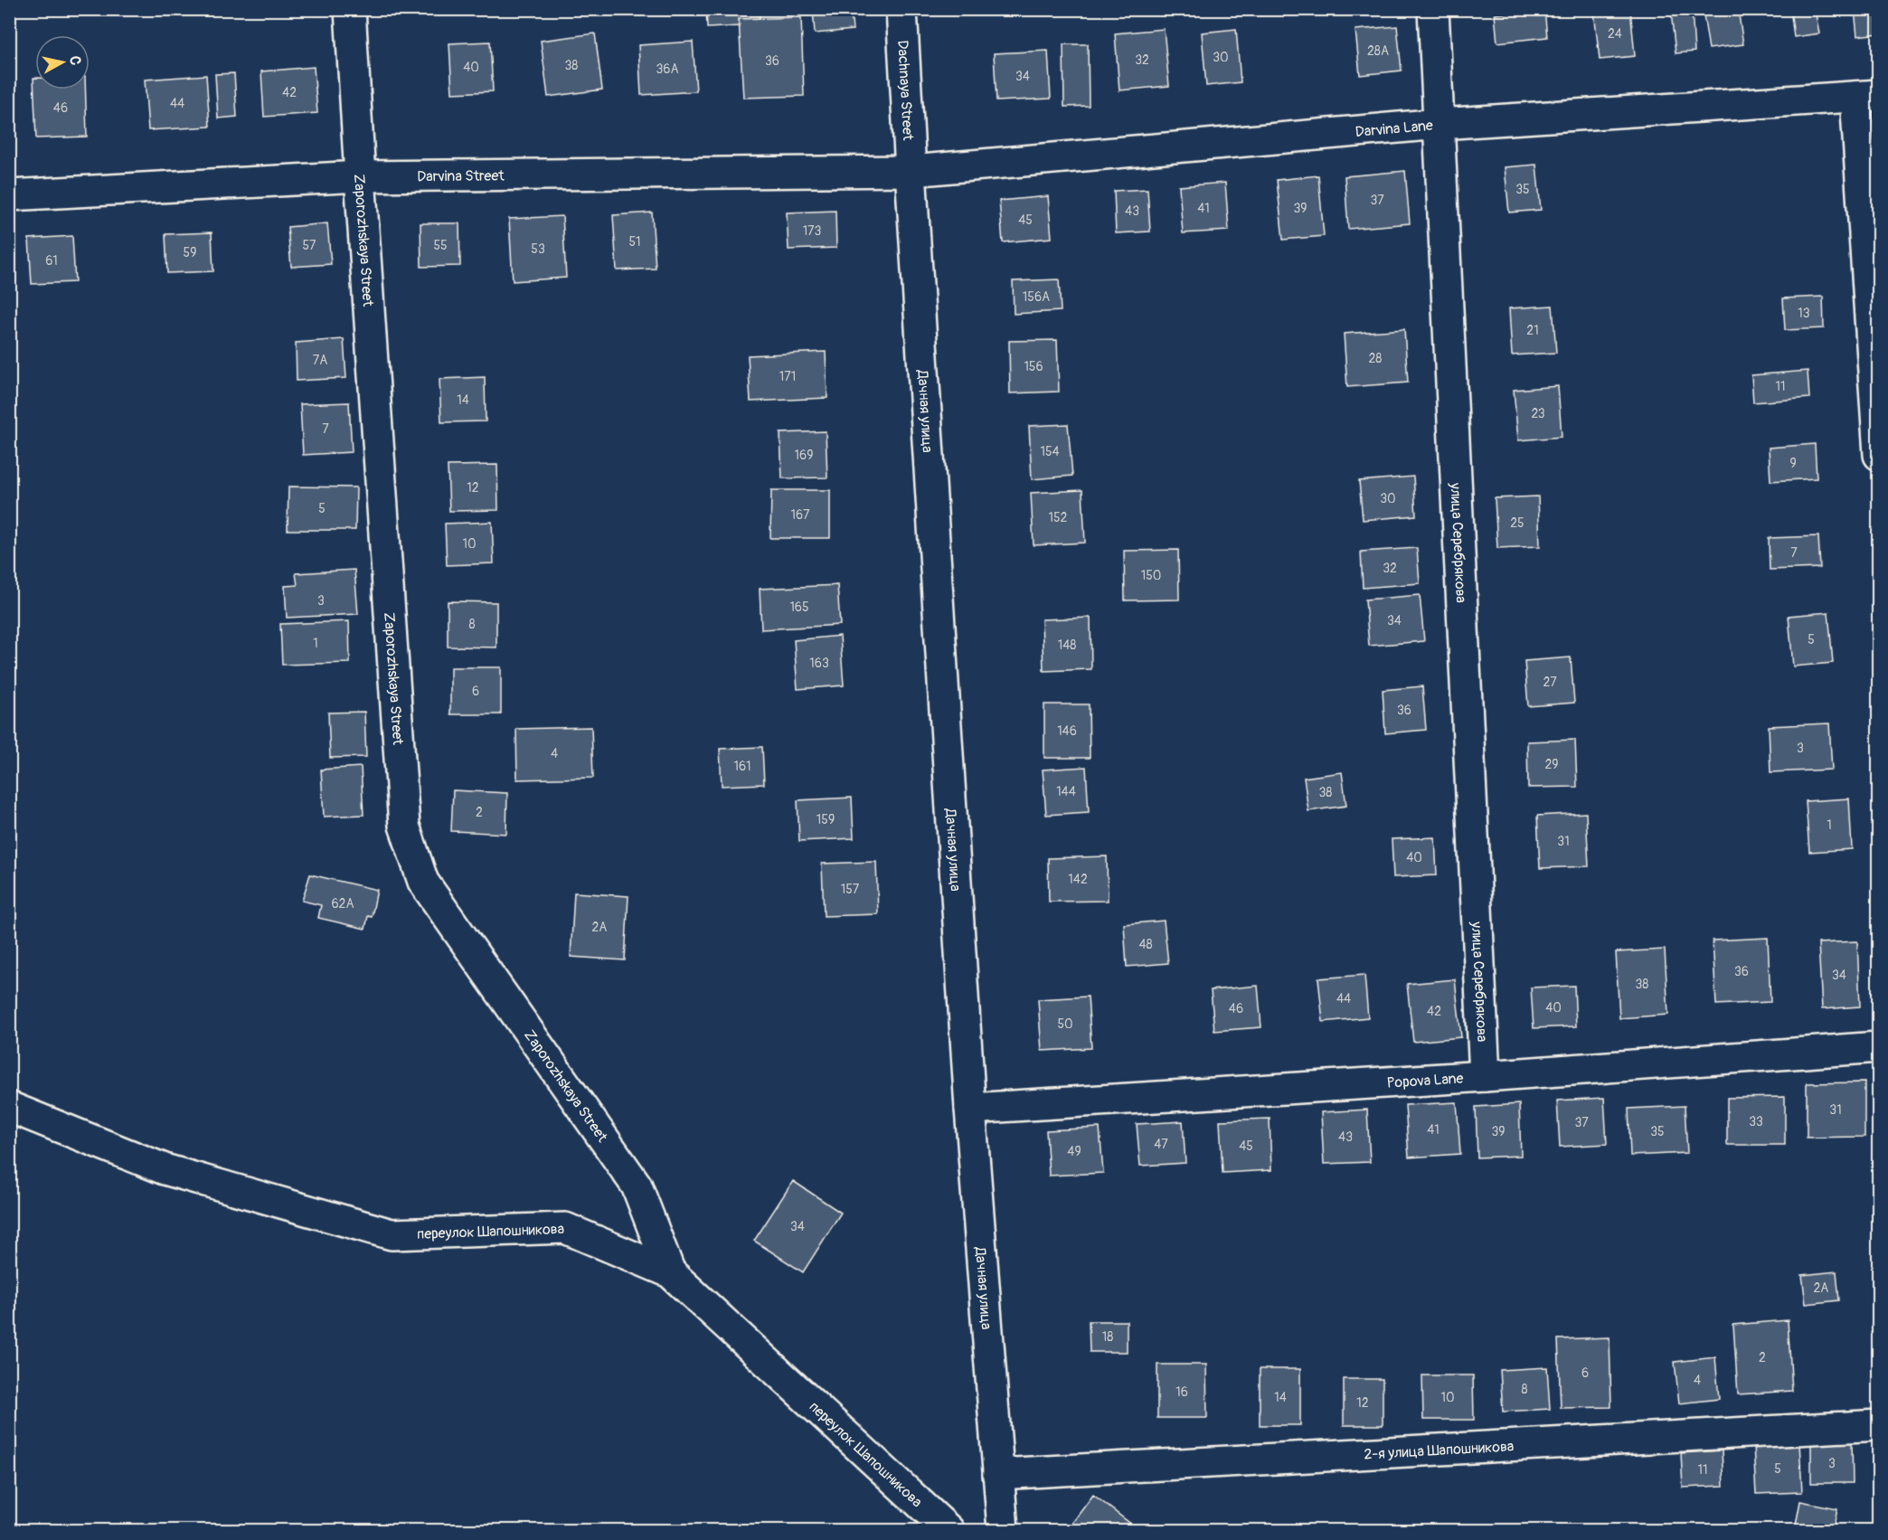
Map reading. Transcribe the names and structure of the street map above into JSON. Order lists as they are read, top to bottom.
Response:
{
  "streets": {
    "street": [
      "Dachnaya Street",
      "Darvina Lane",
      "Darvina Street",
      "Zaporozhskaya Street",
      "Дачная улица",
      "улица Серебрякова",
      "Popova Lane",
      "переулок Шапошникова",
      "2-я улица Шапошникова"
    ]
  },
  "crossings": [
    ["Dachnaya Street", "Darvina Lane"],
    ["Dachnaya Street", "Darvina Street"],
    ["Dachnaya Street", "Дачная улица"],
    ["Darvina Lane", "Darvina Street"],
    ["Darvina Lane", "Дачная улица"],
    ["Darvina Lane", "улица Серебрякова"],
    ["Darvina Street", "Zaporozhskaya Street"],
    ["Darvina Street", "Дачная улица"],
    ["Zaporozhskaya Street", "переулок Шапошникова"],
    ["Дачная улица", "Popova Lane"],
    ["Дачная улица", "2-я улица Шапошникова"],
    ["улица Серебрякова", "Popova Lane"]
  ],
  "house_numbers": [
    "24",
    "28А",
    "30",
    "32",
    "36",
    "38",
    "40",
    "36А",
    "34",
    "42",
    "44",
    "46",
    "35",
    "37",
    "41",
    "39",
    "43",
    "45",
    "173",
    "51",
    "57",
    "55",
    "53",
    "59",
    "61",
    "156А",
    "13",
    "21",
    "28",
    "7А",
    "156",
    "171",
    "11",
    "14",
    "23",
    "7",
    "154",
    "169",
    "9",
    "12",
    "30",
    "5",
    "167",
    "152",
    "25",
    "10",
    "7",
    "32",
    "150",
    "3",
    "165",
    "34",
    "8",
    "5",
    "1",
    "148",
    "163",
    "27",
    "6",
    "36",
    "146",
    "3",
    "4",
    "29",
    "161",
    "144",
    "38",
    "2",
    "159",
    "1",
    "31",
    "40",
    "142",
    "157",
    "62А",
    "2А",
    "48",
    "36",
    "34",
    "38",
    "44",
    "40",
    "46",
    "42",
    "50",
    "31",
    "33",
    "37",
    "41",
    "39",
    "35",
    "43",
    "47",
    "45",
    "49",
    "34",
    "2А",
    "18",
    "2",
    "6",
    "4",
    "8",
    "16",
    "14",
    "10",
    "12",
    "3",
    "5",
    "11"
  ],
  "north": "right"
}
